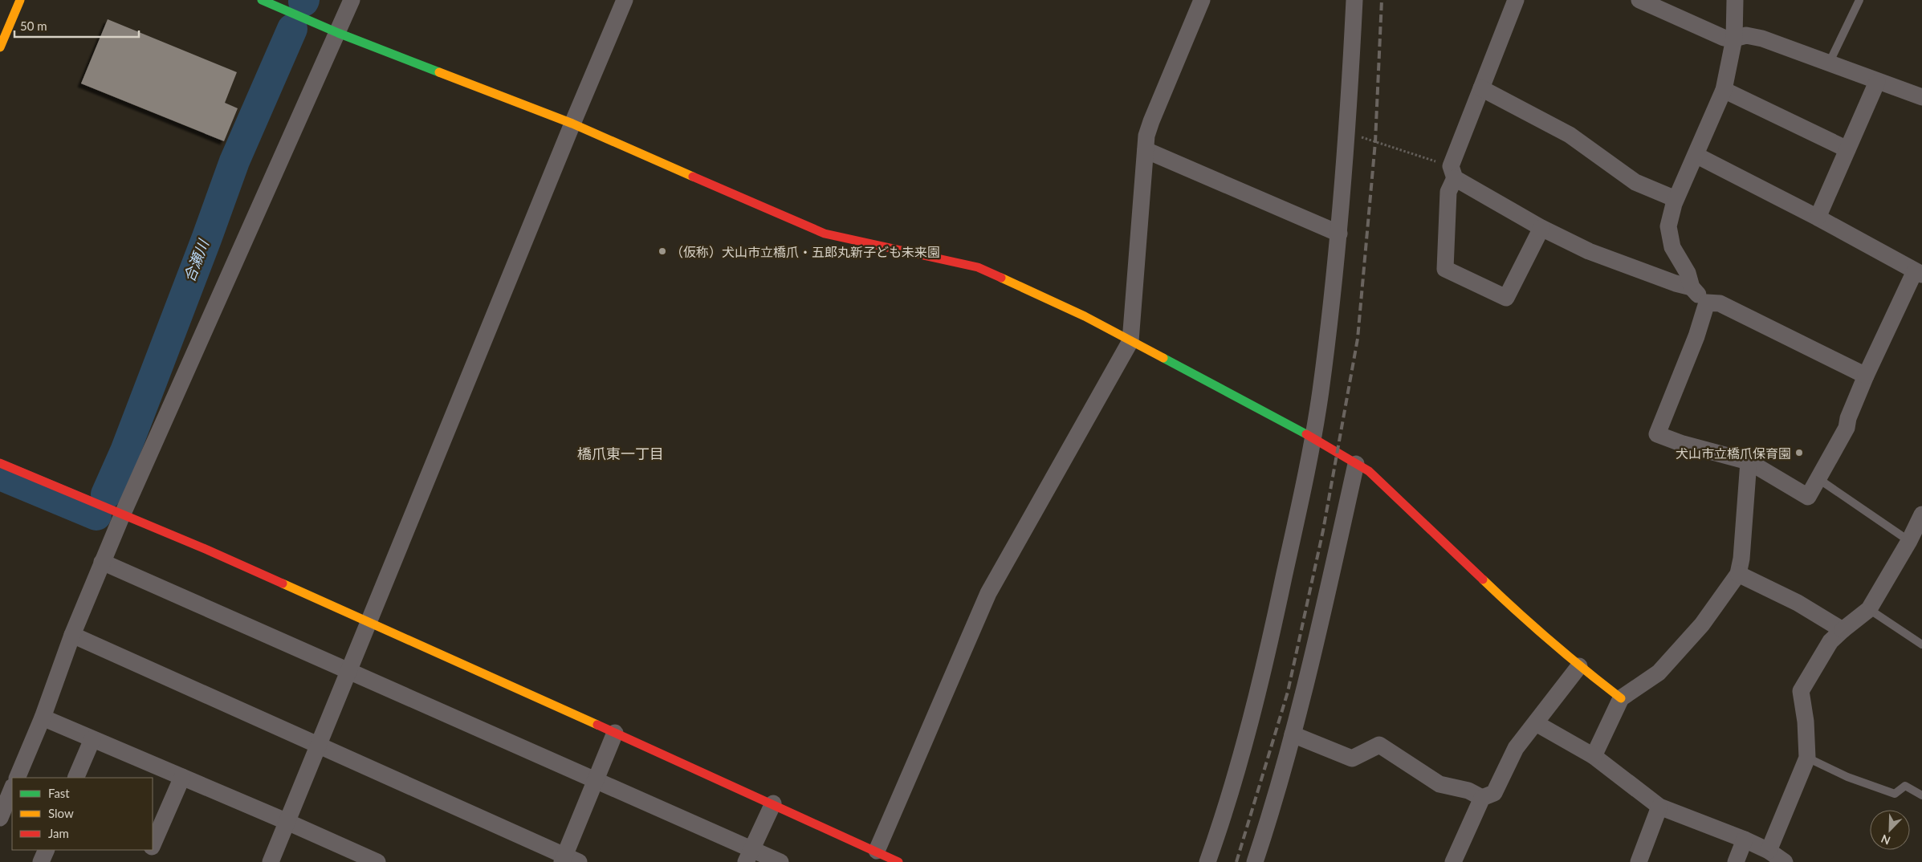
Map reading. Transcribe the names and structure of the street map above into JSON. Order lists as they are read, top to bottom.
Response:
{
  "districts": ["橋爪東一丁目"],
  "water": ["合瀬川"],
  "places": ["（仮称）犬山市立橋爪・五郎丸新子ども未来園", "犬山市立橋爪保育園"],
  "legend": ["Fast", "Slow", "Jam"],
  "scale_bar": "50 m",
  "north": "bottom left"
}
